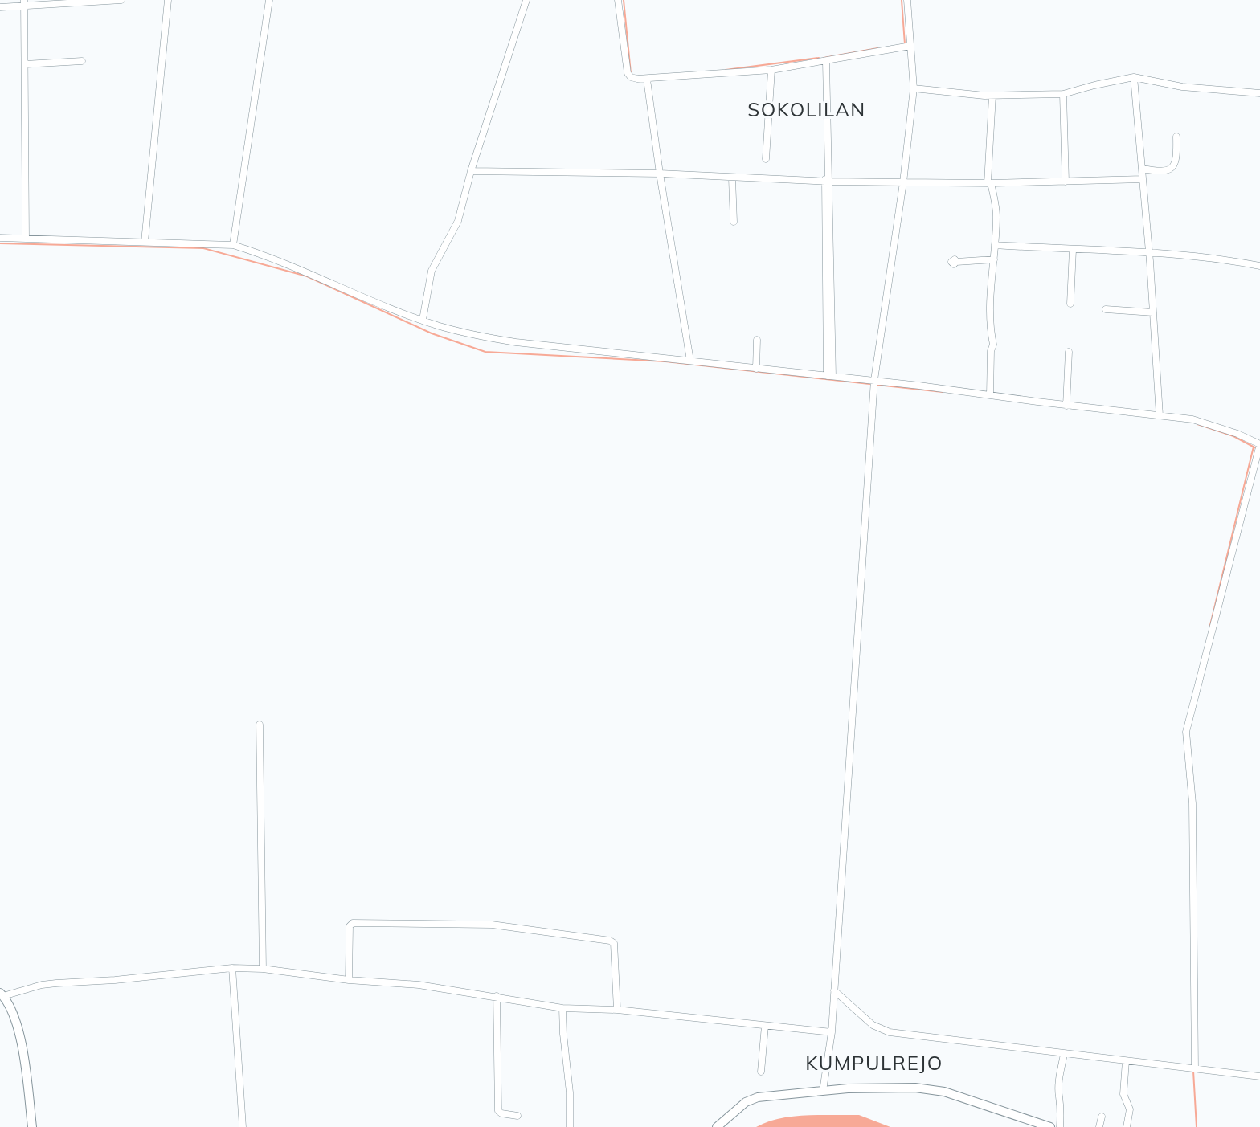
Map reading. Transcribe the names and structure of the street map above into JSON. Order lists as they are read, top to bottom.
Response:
{
  "districts": ["SOKOLILAN", "KUMPULREJO"]
}
